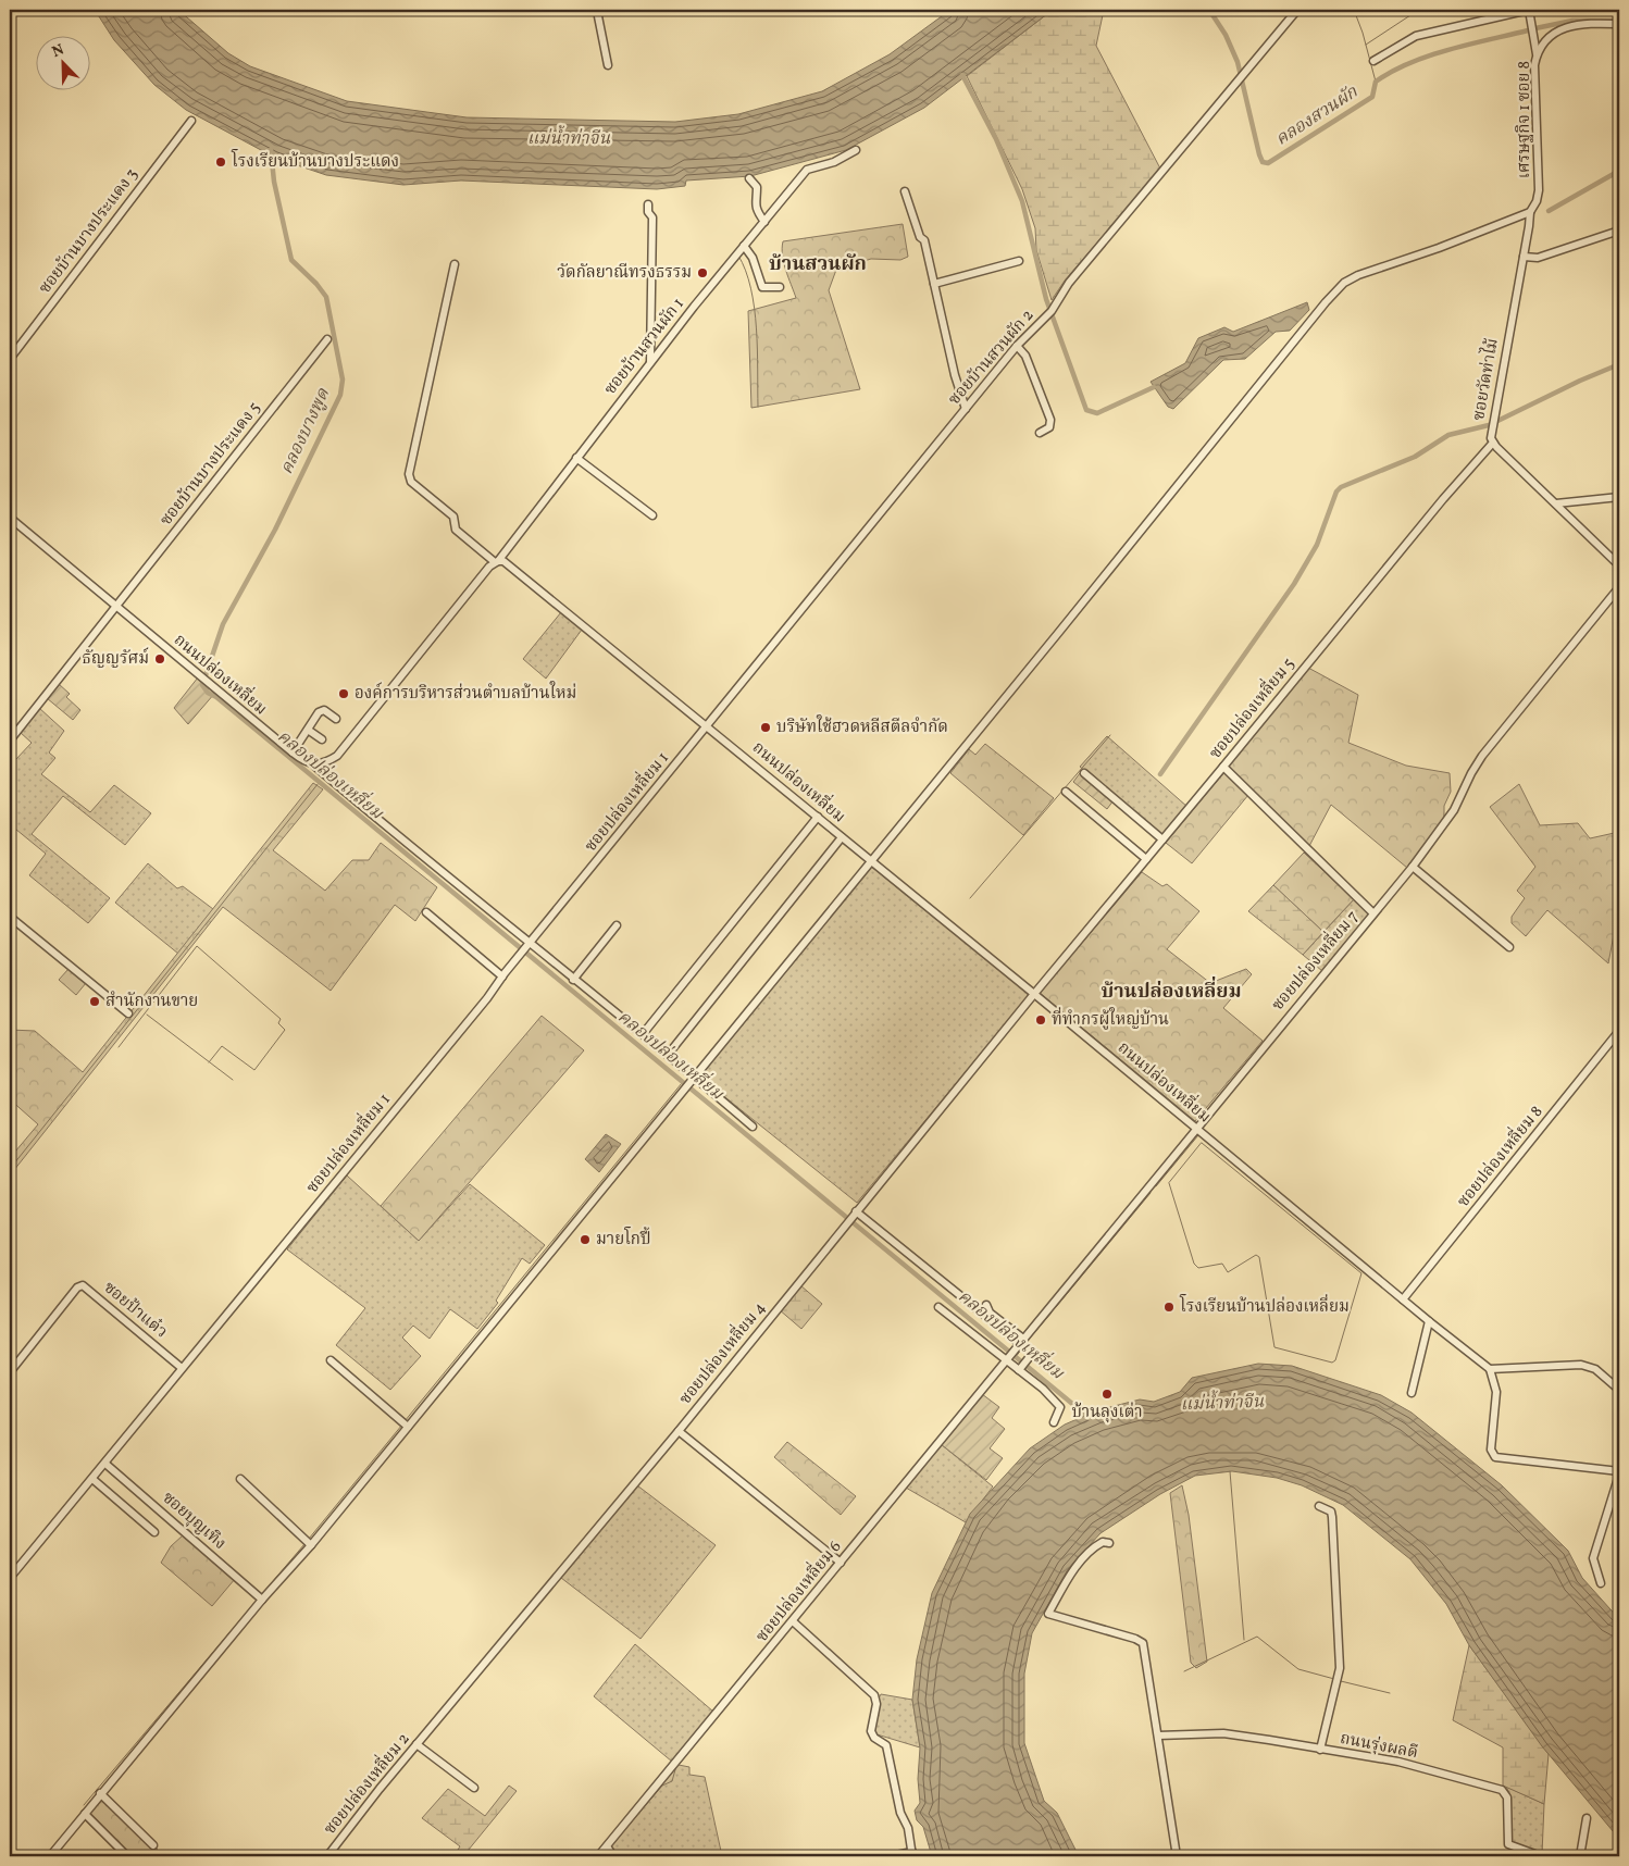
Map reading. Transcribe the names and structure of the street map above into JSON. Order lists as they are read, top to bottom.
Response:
{
  "streets": {
    "street": [
      "เศรษฐกิจ 1 ซอย 8",
      "ซอยบ้านบางประแดง 3",
      "ซอยบ้านสวนผัก 1",
      "ซอยบ้านสวนผัก 2",
      "ซอยวัดท่าไม้",
      "ซอยบ้านบางประแดง 5",
      "ถนนปล่องเหลี่ยม",
      "ซอยปล่องเหลี่ยม 5",
      "ซอยปล่องเหลี่ยม 1",
      "ซอยปล่องเหลี่ยม 7",
      "ซอยปล่องเหลี่ยม 8",
      "ซอยป้าแต๋ว",
      "ซอยปล่องเหลี่ยม 4",
      "ซอยบุญเทิง",
      "ซอยปล่องเหลี่ยม 6",
      "ถนนรุ่งผลดี",
      "ซอยปล่องเหลี่ยม 2"
    ]
  },
  "crossings": [
    ["เศรษฐกิจ 1 ซอย 8", "ซอยวัดท่าไม้"],
    ["ซอยบ้านสวนผัก 1", "ถนนปล่องเหลี่ยม"],
    ["ซอยบ้านสวนผัก 2", "ถนนปล่องเหลี่ยม"],
    ["ซอยบ้านสวนผัก 2", "ซอยปล่องเหลี่ยม 1"],
    ["ซอยวัดท่าไม้", "ซอยปล่องเหลี่ยม 5"],
    ["ซอยบ้านบางประแดง 5", "ถนนปล่องเหลี่ยม"],
    ["ถนนปล่องเหลี่ยม", "ซอยปล่องเหลี่ยม 5"],
    ["ถนนปล่องเหลี่ยม", "ซอยปล่องเหลี่ยม 1"],
    ["ถนนปล่องเหลี่ยม", "ซอยปล่องเหลี่ยม 7"],
    ["ถนนปล่องเหลี่ยม", "ซอยปล่องเหลี่ยม 8"],
    ["ถนนปล่องเหลี่ยม", "ซอยปล่องเหลี่ยม 4"],
    ["ซอยปล่องเหลี่ยม 5", "ซอยปล่องเหลี่ยม 4"],
    ["ซอยปล่องเหลี่ยม 1", "ซอยป้าแต๋ว"],
    ["ซอยปล่องเหลี่ยม 1", "ซอยบุญเทิง"],
    ["ซอยปล่องเหลี่ยม 7", "ซอยปล่องเหลี่ยม 6"],
    ["ซอยปล่องเหลี่ยม 4", "ซอยปล่องเหลี่ยม 2"]
  ],
  "districts": ["บ้านสวนผัก", "บ้านปล่องเหลี่ยม"],
  "water": [
    "คลองสวนผัก",
    "แม่น้ำท่าจีน",
    "คลองบางพูด",
    "คลองปล่องเหลี่ยม"
  ],
  "places": [
    "โรงเรียนบ้านบางประแดง",
    "วัดกัลยาณีทรงธรรม",
    "ธัญญรัศม์",
    "องค์การบริหารส่วนตำบลบ้านใหม่",
    "บริษัทใช้ฮวดหลีสตีลจำกัด",
    "สำนักงานขาย",
    "ที่ทำกรผู้ใหญ่บ้าน",
    "มายโกปี้",
    "โรงเรียนบ้านปล่องเหลี่ยม",
    "บ้านลุงเต่า"
  ],
  "north": "top left"
}
